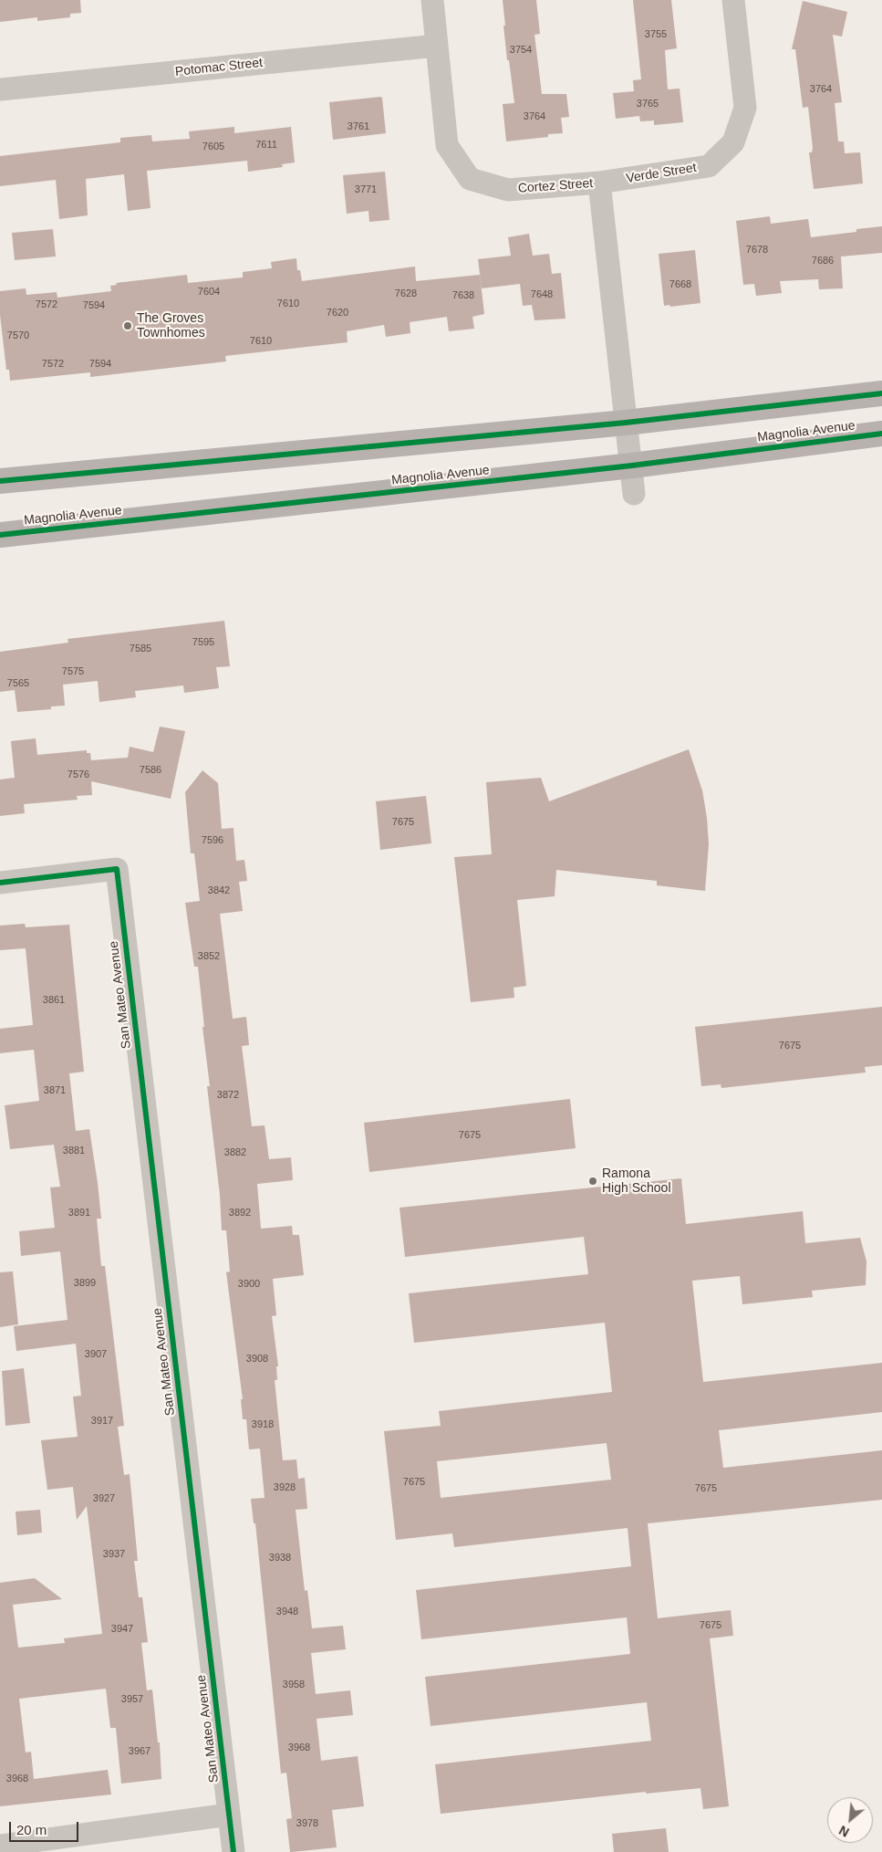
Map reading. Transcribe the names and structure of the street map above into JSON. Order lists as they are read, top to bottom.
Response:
{
  "streets": {
    "main road": ["Magnolia Avenue"],
    "street": [
      "Potomac Street",
      "Verde Street",
      "Cortez Street",
      "San Mateo Avenue"
    ]
  },
  "crossings": [
    ["Potomac Street", "Cortez Street"],
    ["Verde Street", "Cortez Street"],
    ["Cortez Street", "Magnolia Avenue"]
  ],
  "places": ["The Groves Townhomes", "Ramona High School"],
  "house_numbers": [
    "3755",
    "3754",
    "3764",
    "3765",
    "3764",
    "3761",
    "7611",
    "7605",
    "3771",
    "7678",
    "7686",
    "7668",
    "7604",
    "7628",
    "7648",
    "7638",
    "7610",
    "7572",
    "7594",
    "7620",
    "7570",
    "7610",
    "7572",
    "7594",
    "7595",
    "7585",
    "7575",
    "7565",
    "7586",
    "7576",
    "7675",
    "7596",
    "3842",
    "3852",
    "3861",
    "7675",
    "3871",
    "3872",
    "7675",
    "3881",
    "3882",
    "3891",
    "3892",
    "3899",
    "3900",
    "3907",
    "3908",
    "3917",
    "3918",
    "7675",
    "3928",
    "7675",
    "3927",
    "3937",
    "3938",
    "3948",
    "7675",
    "3947",
    "3958",
    "3957",
    "3968",
    "3967",
    "3968",
    "3978"
  ],
  "scale_bar": "20 m",
  "north": "bottom left"
}
